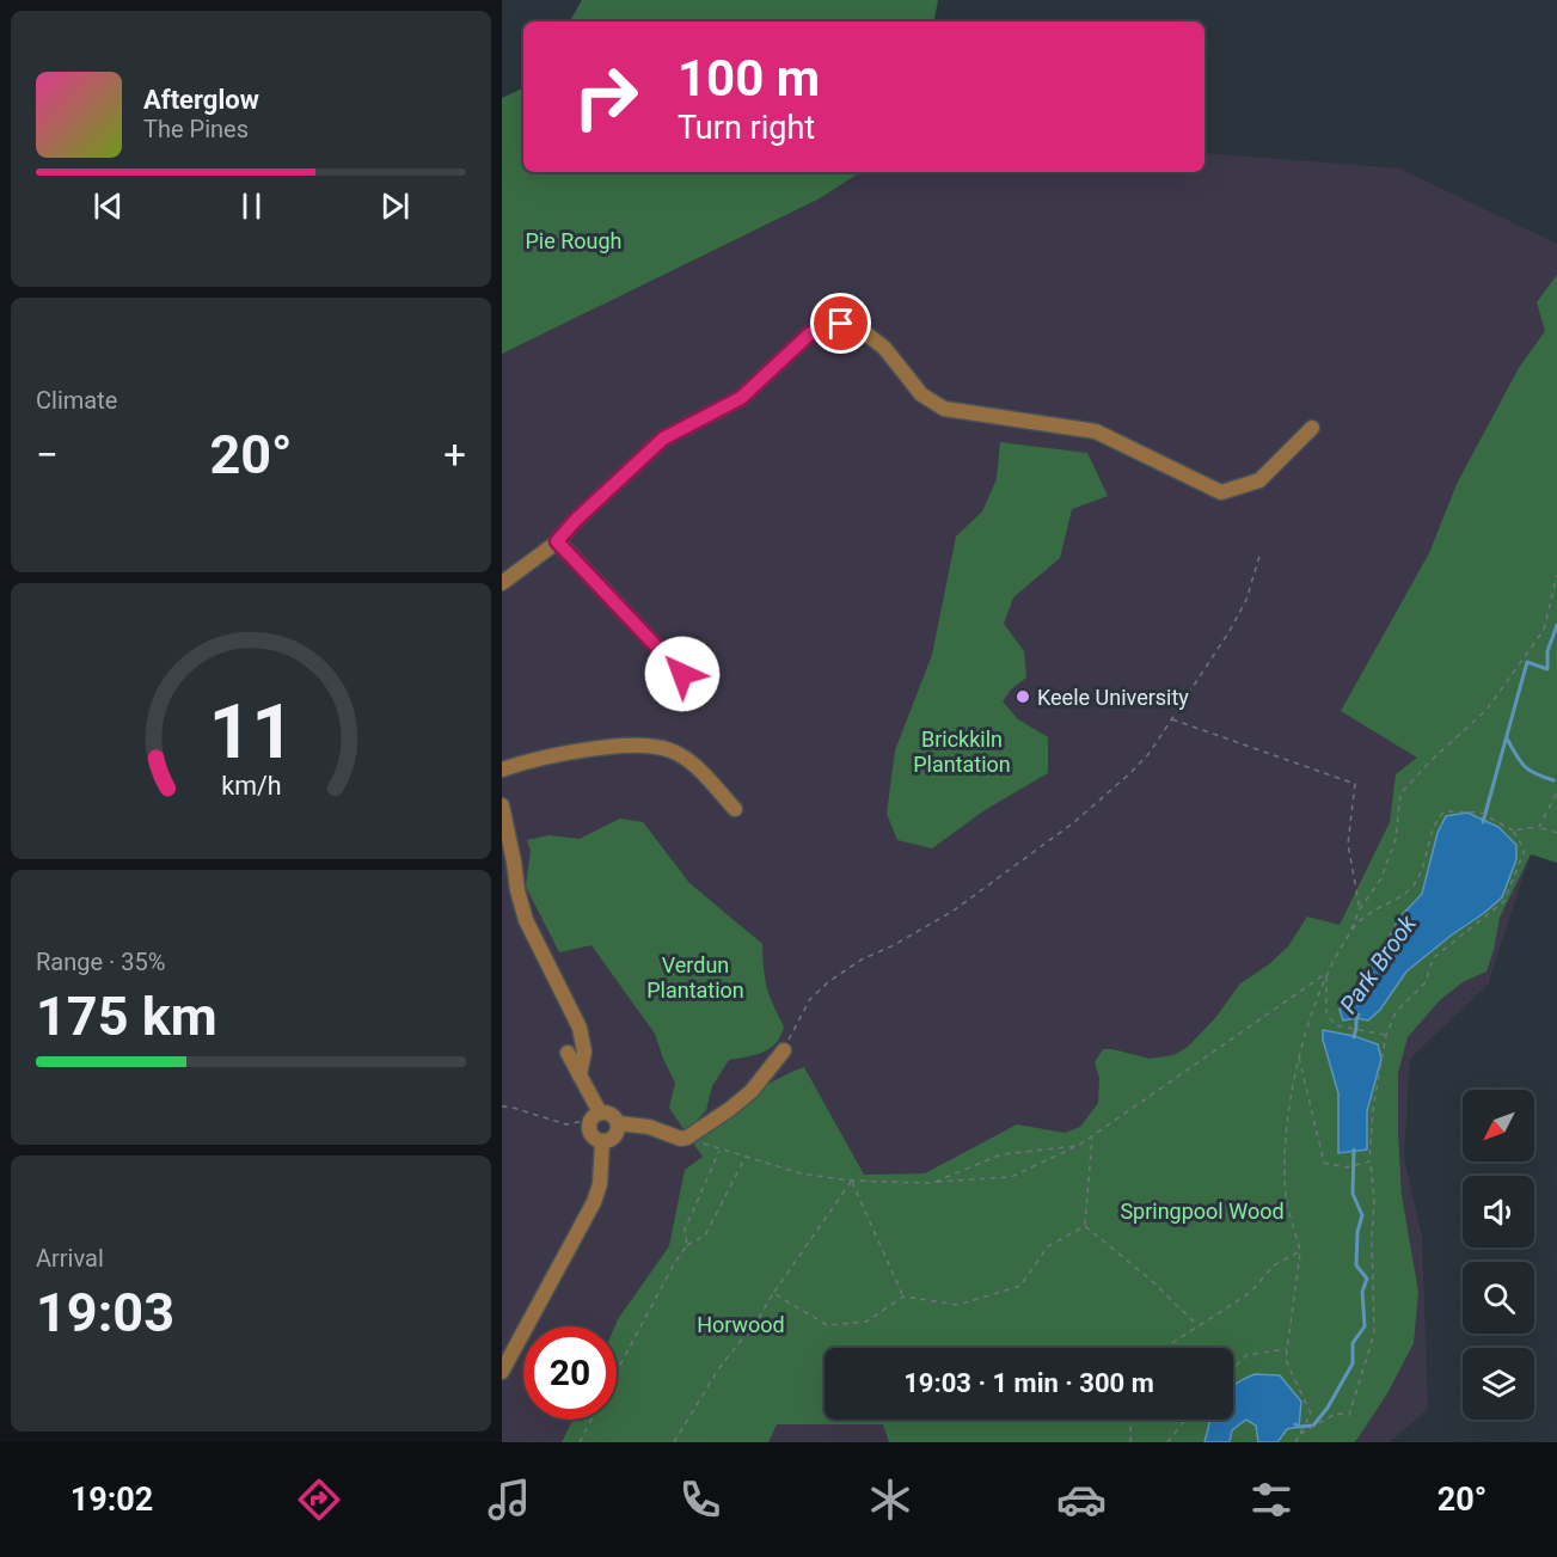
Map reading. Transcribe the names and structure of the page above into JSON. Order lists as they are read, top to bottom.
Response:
{
  "water": ["Park Brook"],
  "parks": [
    "Pie Rough",
    "Brickkiln Plantation",
    "Verdun Plantation",
    "Springpool Wood",
    "Horwood"
  ],
  "places": ["Keele University"],
  "north": "bottom left",
  "page": {
    "turn": ["100 m", "Turn right"],
    "song": ["Afterglow", "The Pines"],
    "tile": [
      "Climate",
      ["Range · 35%", "175 km"],
      ["Arrival", "19:03"]
    ],
    "heat": ["−", "20°", "+"],
    "limit": "20",
    "trip": "19:03 · 1 min · 300 m",
    "tabs": ["19:02", "20°"],
    "gauge": ["11", "km/h"]
  }
}
